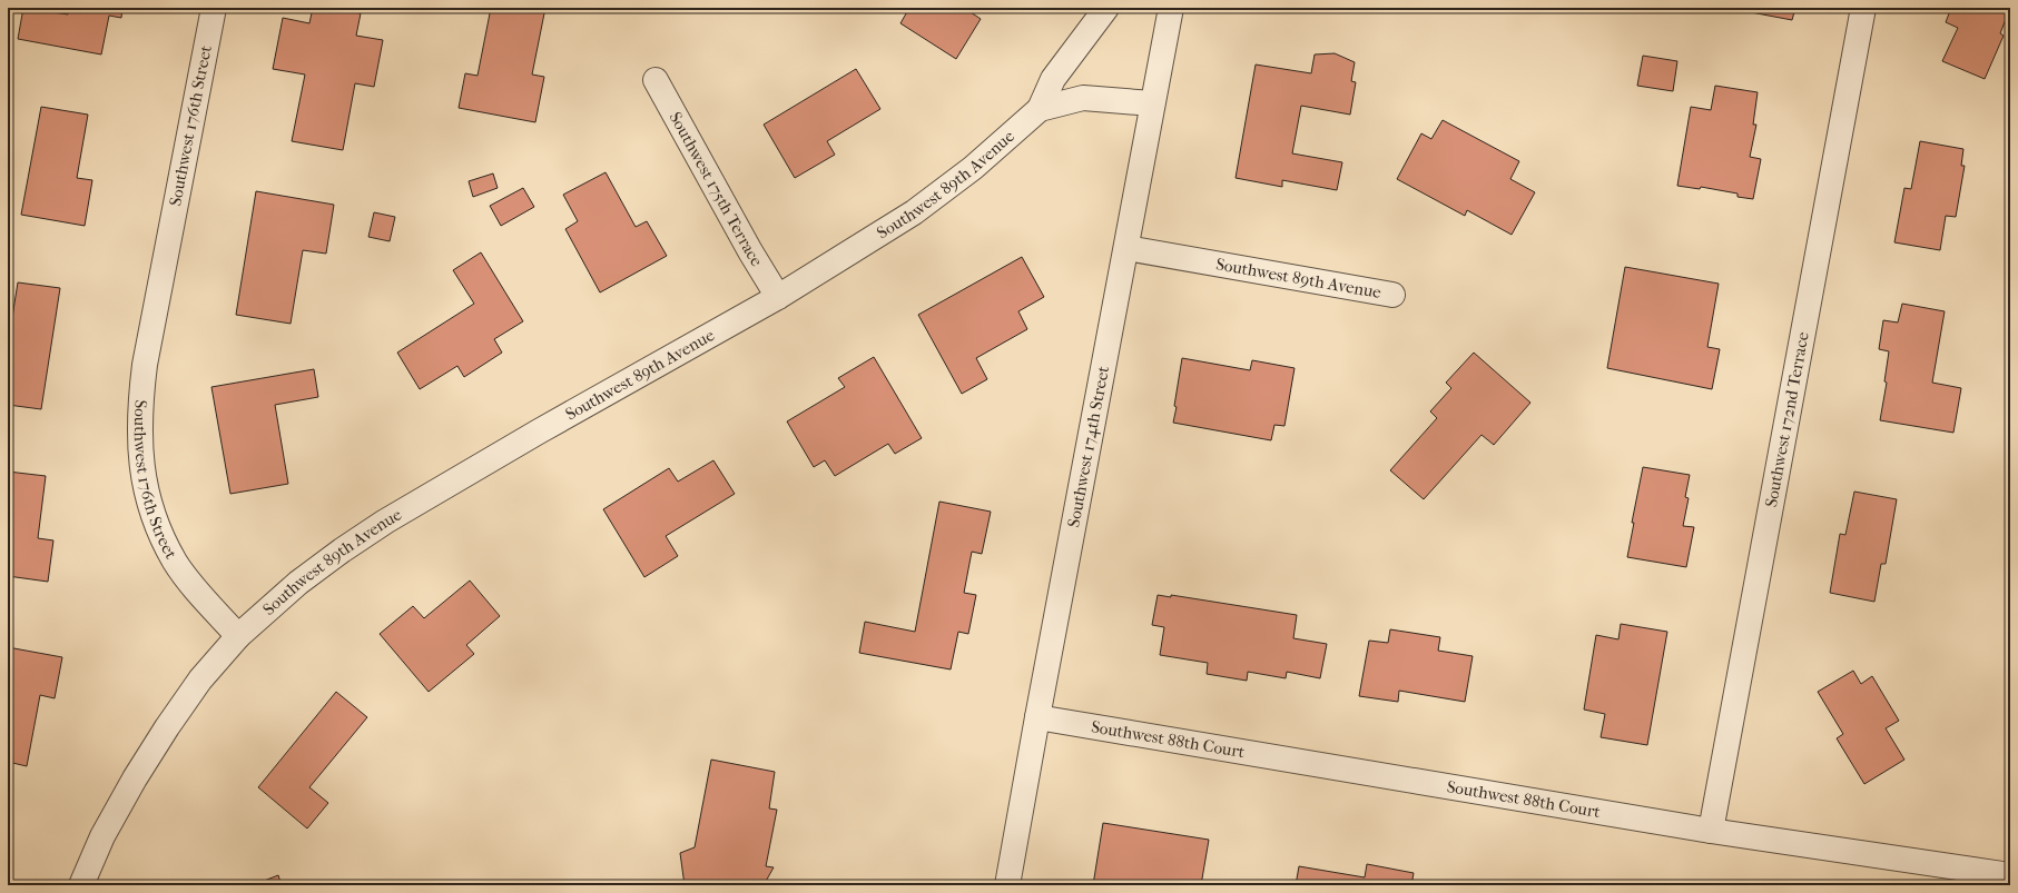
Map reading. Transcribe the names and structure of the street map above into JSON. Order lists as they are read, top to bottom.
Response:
{
  "streets": {
    "street": [
      "Southwest 176th Street",
      "Southwest 89th Avenue",
      "Southwest 175th Terrace",
      "Southwest 172nd Terrace",
      "Southwest 174th Street",
      "Southwest 88th Court"
    ]
  },
  "crossings": [
    ["Southwest 176th Street", "Southwest 89th Avenue"],
    ["Southwest 89th Avenue", "Southwest 175th Terrace"],
    ["Southwest 89th Avenue", "Southwest 174th Street"],
    ["Southwest 172nd Terrace", "Southwest 88th Court"],
    ["Southwest 174th Street", "Southwest 88th Court"]
  ]
}
